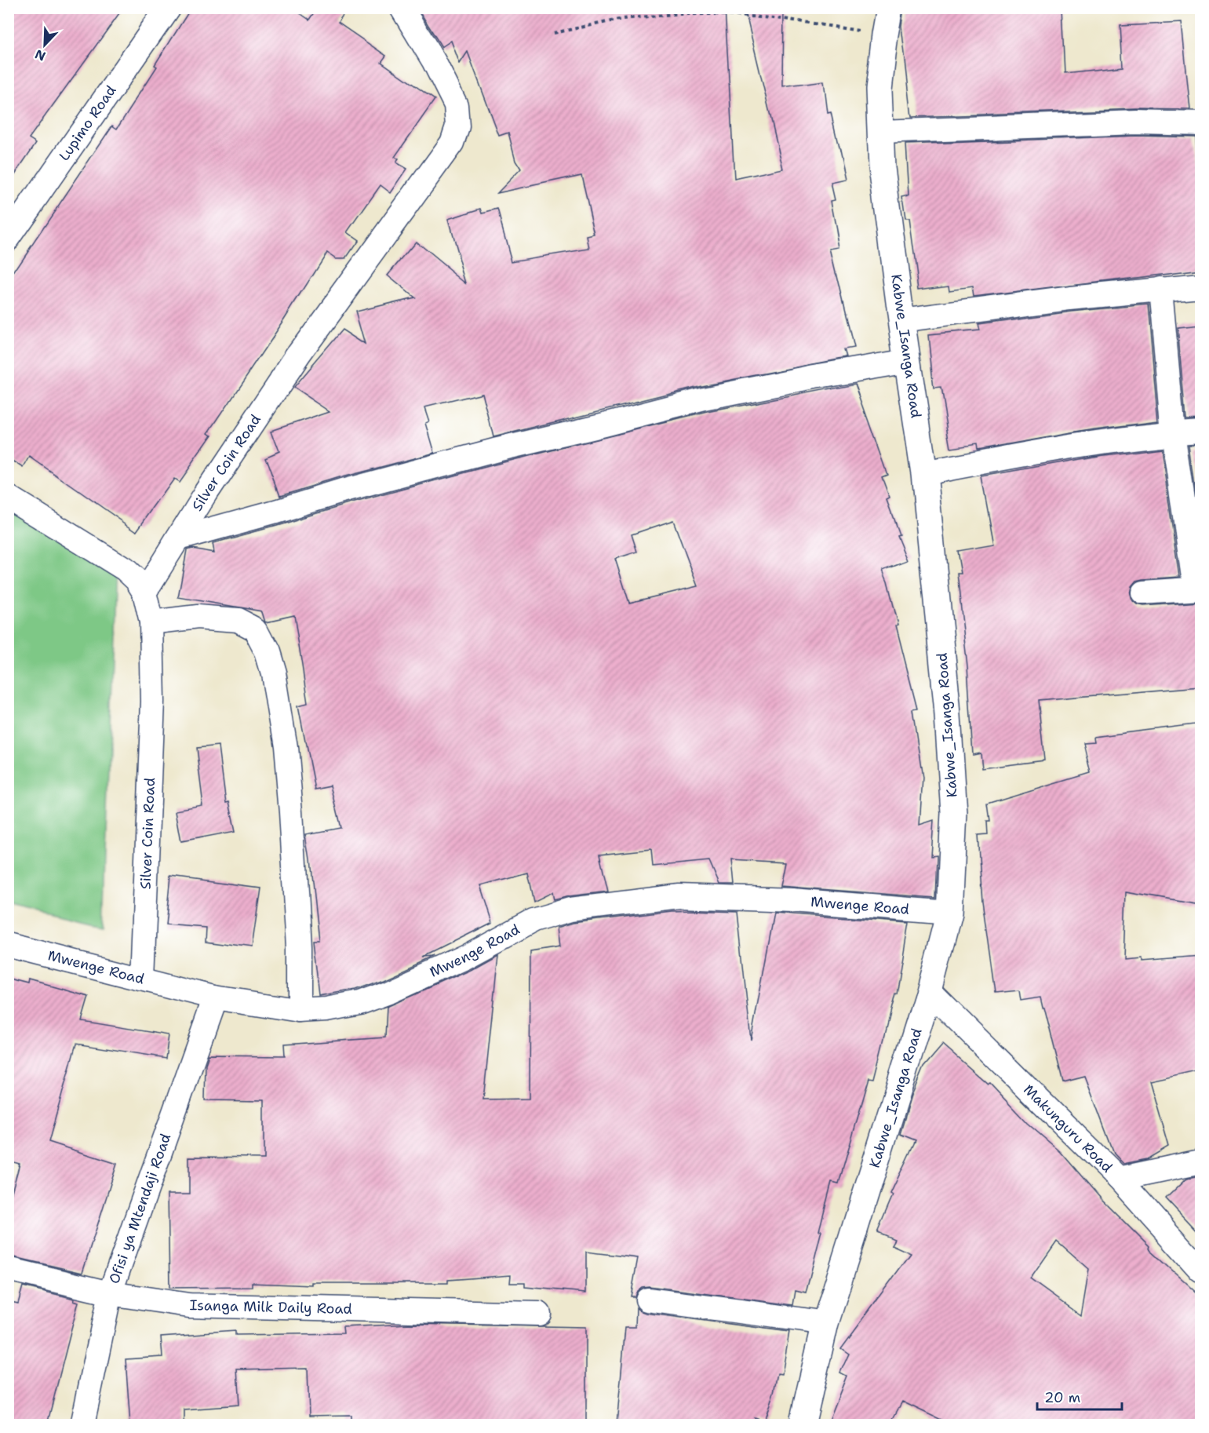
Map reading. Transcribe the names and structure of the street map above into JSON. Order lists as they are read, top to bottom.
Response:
{
  "streets": {
    "street": [
      "Lupimo Road",
      "Kabwe_Isanga Road",
      "Silver Coin Road",
      "Mwenge Road",
      "Makunguru Road",
      "Ofisi ya Mtendaji Road",
      "Isanga Milk Daily Road"
    ]
  },
  "crossings": [
    ["Kabwe_Isanga Road", "Mwenge Road"],
    ["Kabwe_Isanga Road", "Makunguru Road"],
    ["Silver Coin Road", "Mwenge Road"],
    ["Mwenge Road", "Ofisi ya Mtendaji Road"],
    ["Ofisi ya Mtendaji Road", "Isanga Milk Daily Road"]
  ],
  "scale_bar": "20 m",
  "north": "bottom left"
}
